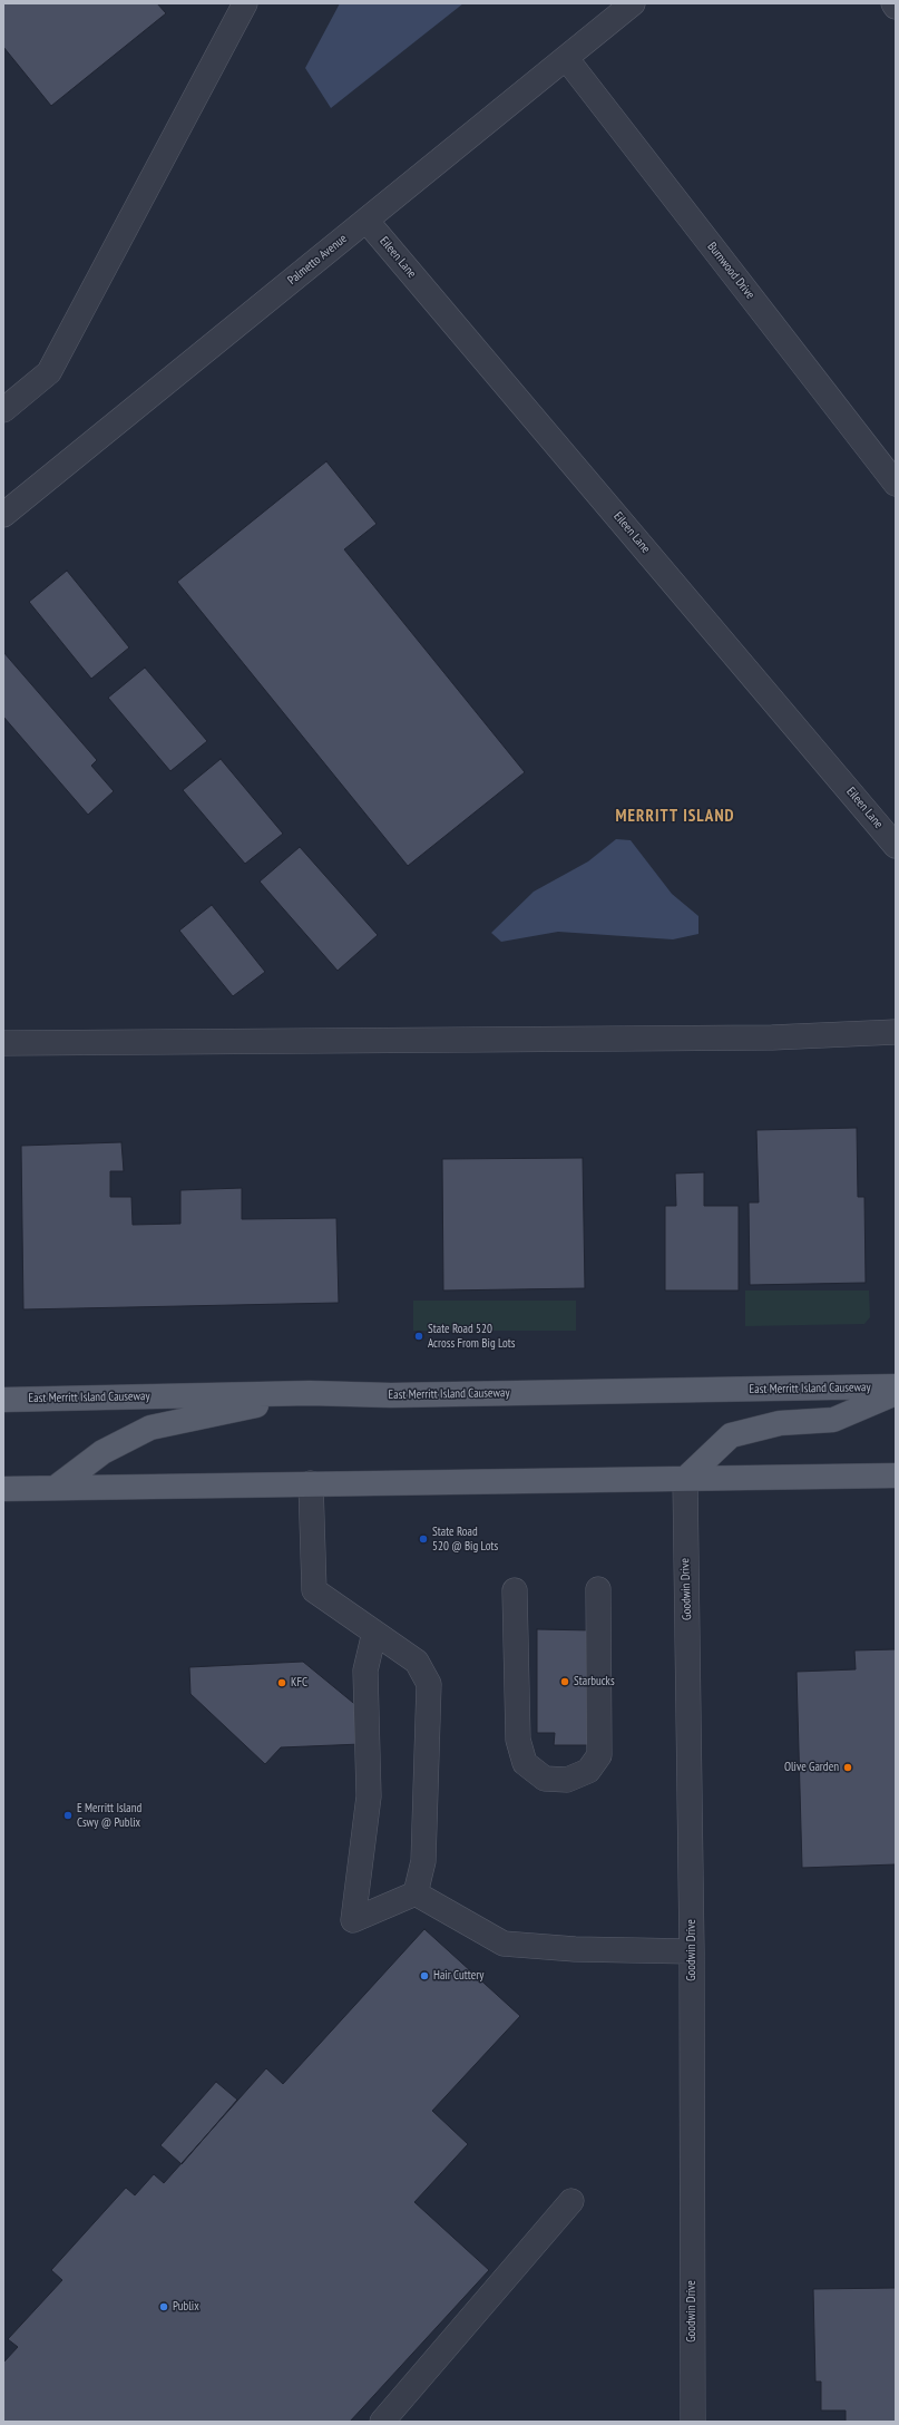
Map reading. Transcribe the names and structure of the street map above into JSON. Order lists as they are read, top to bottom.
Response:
{
  "streets": {
    "main road": ["East Merritt Island Causeway"],
    "street": [
      "Eileen Lane",
      "Palmetto Avenue",
      "Burnwood Drive",
      "Goodwin Drive"
    ]
  },
  "crossings": [
    ["Eileen Lane", "Palmetto Avenue"],
    ["Palmetto Avenue", "Burnwood Drive"]
  ],
  "districts": ["MERRITT ISLAND"],
  "places": [
    "State Road 520 Across From Big Lots",
    "State Road 520 @ Big Lots",
    "Starbucks",
    "KFC",
    "Olive Garden",
    "E Merritt Island Cswy @ Publix",
    "Hair Cuttery",
    "Publix"
  ]
}
